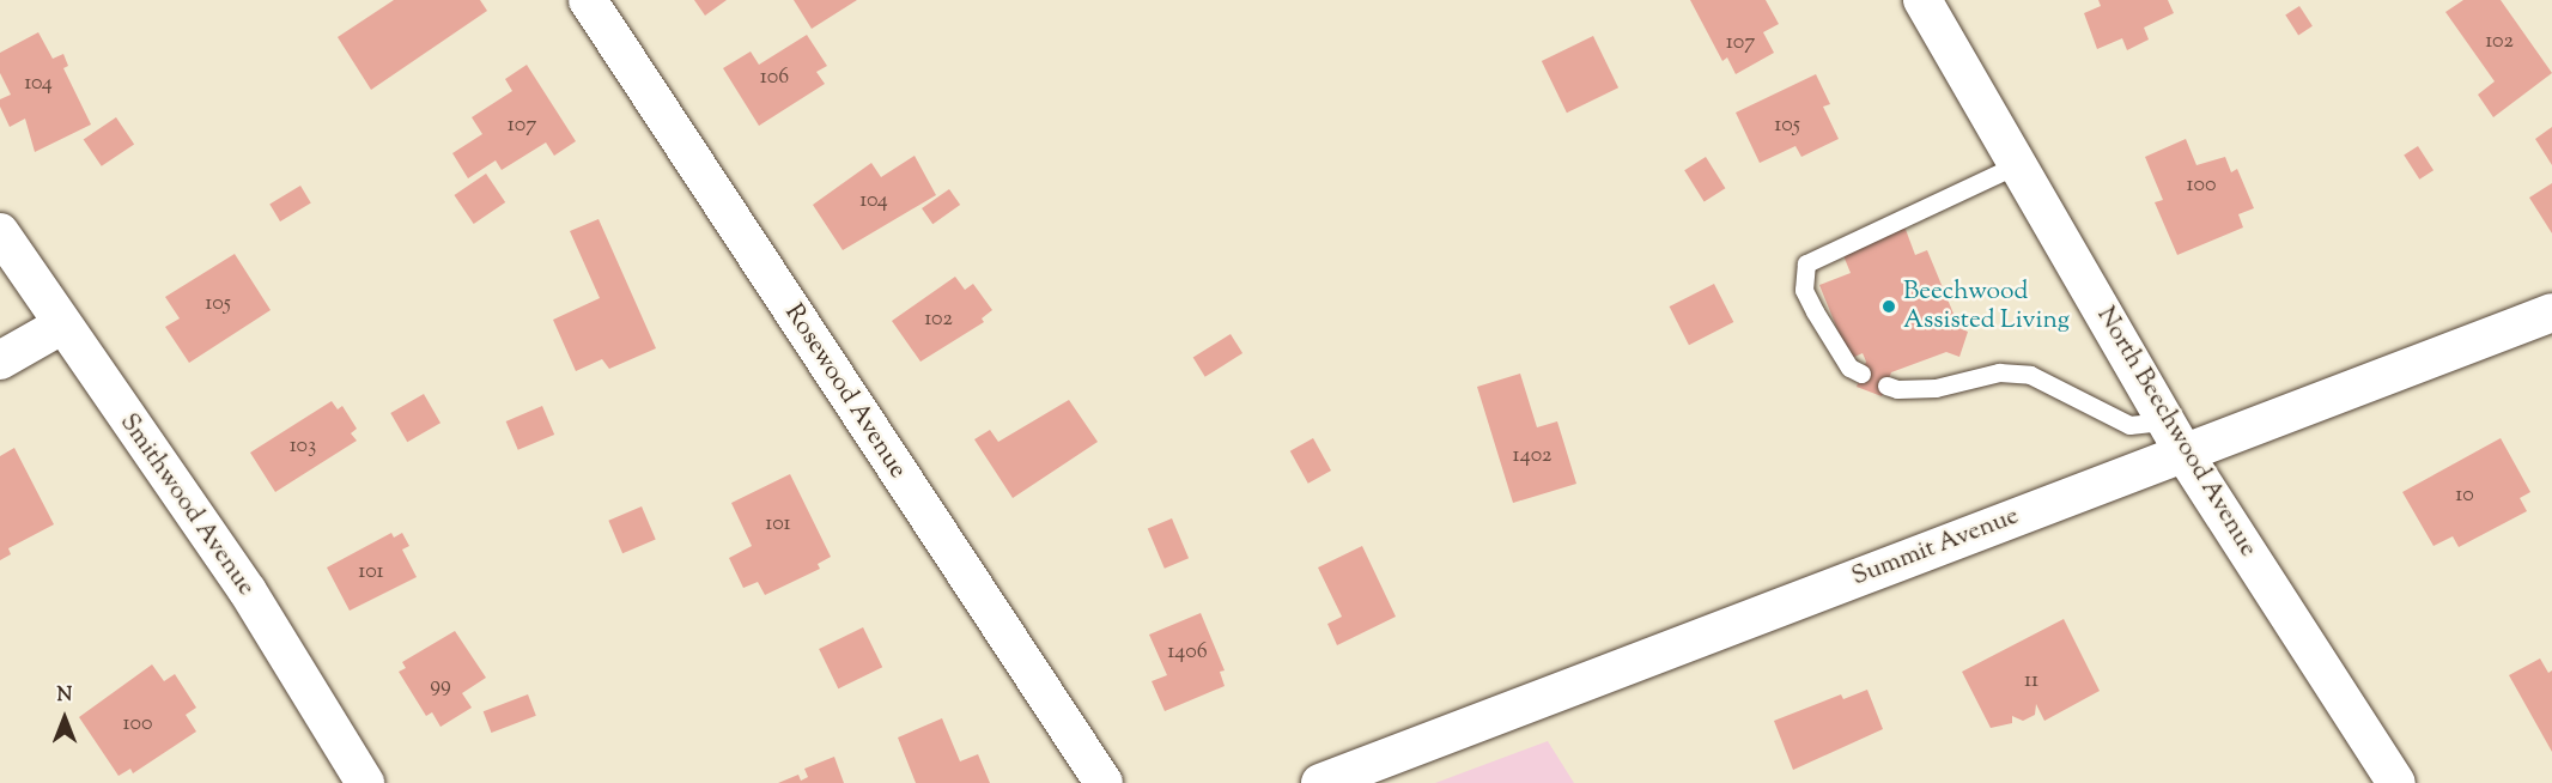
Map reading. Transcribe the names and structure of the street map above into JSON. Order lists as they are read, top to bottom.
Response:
{
  "streets": {
    "street": [
      "Rosewood Avenue",
      "North Beechwood Avenue",
      "Smithwood Avenue",
      "Summit Avenue"
    ]
  },
  "crossings": [
    ["North Beechwood Avenue", "Summit Avenue"]
  ],
  "places": ["Beechwood Assisted Living"],
  "house_numbers": [
    "102",
    "107",
    "106",
    "104",
    "107",
    "105",
    "100",
    "104",
    "105",
    "102",
    "103",
    "1402",
    "10",
    "101",
    "101",
    "1406",
    "11",
    "99",
    "100"
  ],
  "north": "top"
}
